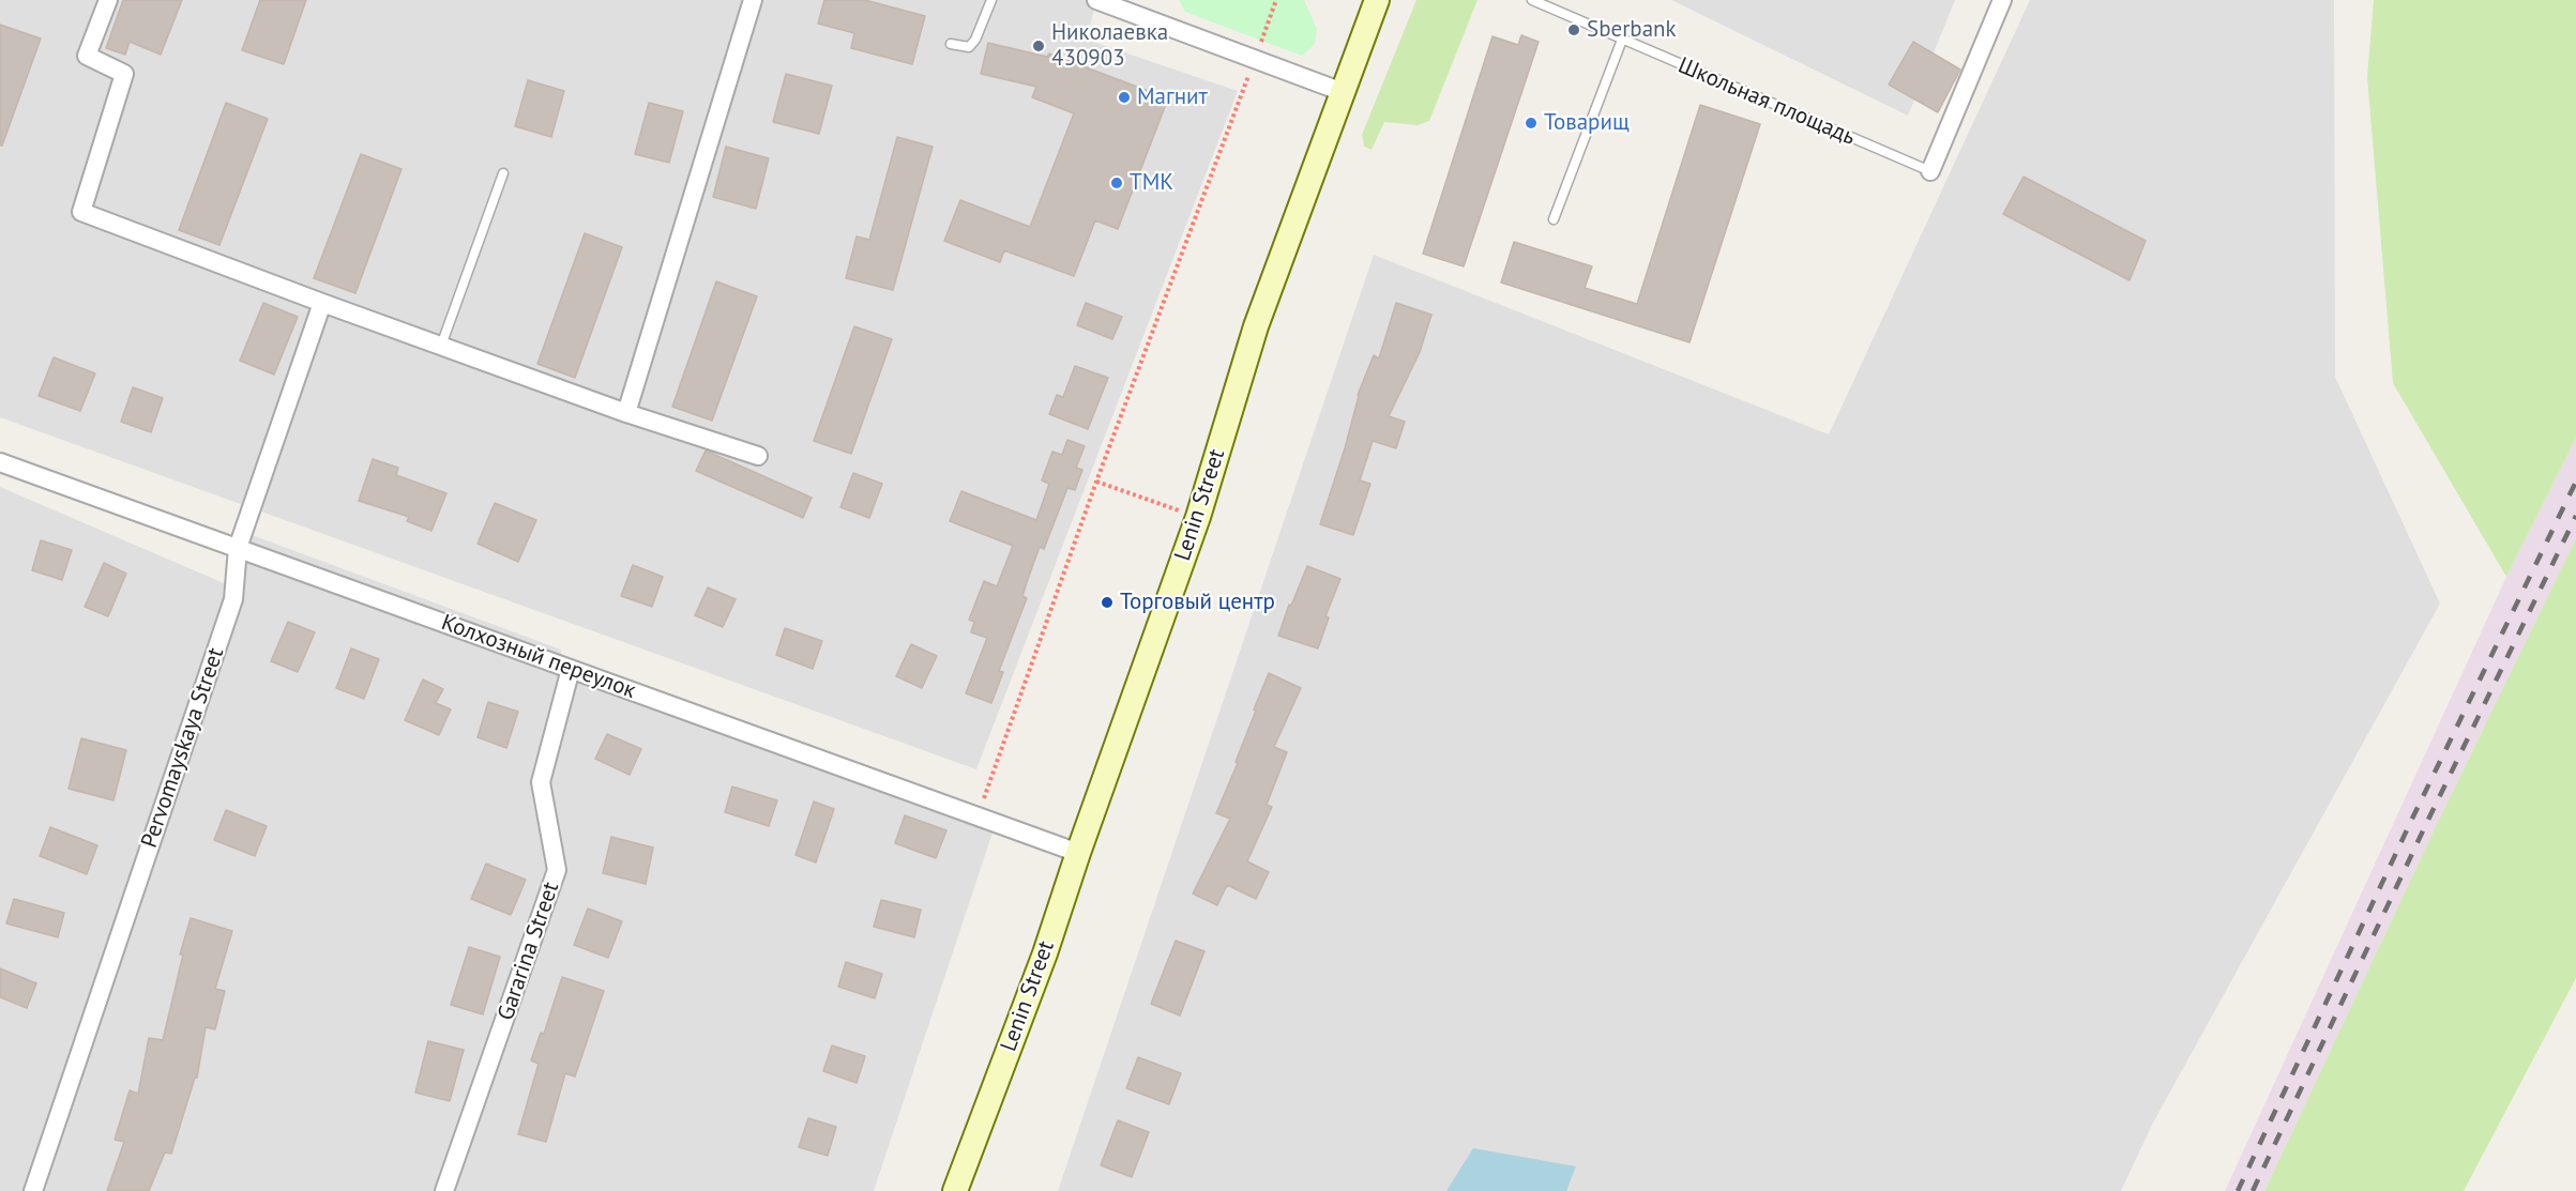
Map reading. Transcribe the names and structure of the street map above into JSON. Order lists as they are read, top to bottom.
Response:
{
  "streets": {
    "main road": ["Lenin Street"],
    "street": ["Колхозный переулок", "Pervomayskaya Street", "Gararina Street"],
    "lane": ["Школьная площадь"]
  },
  "crossings": [
    ["Lenin Street", "Колхозный переулок"],
    ["Колхозный переулок", "Pervomayskaya Street"],
    ["Колхозный переулок", "Gararina Street"]
  ],
  "places": [
    "Sberbank",
    "Николаевка 430903",
    "Магнит",
    "Товарищ",
    "ТМК",
    "Торговый центр"
  ]
}
